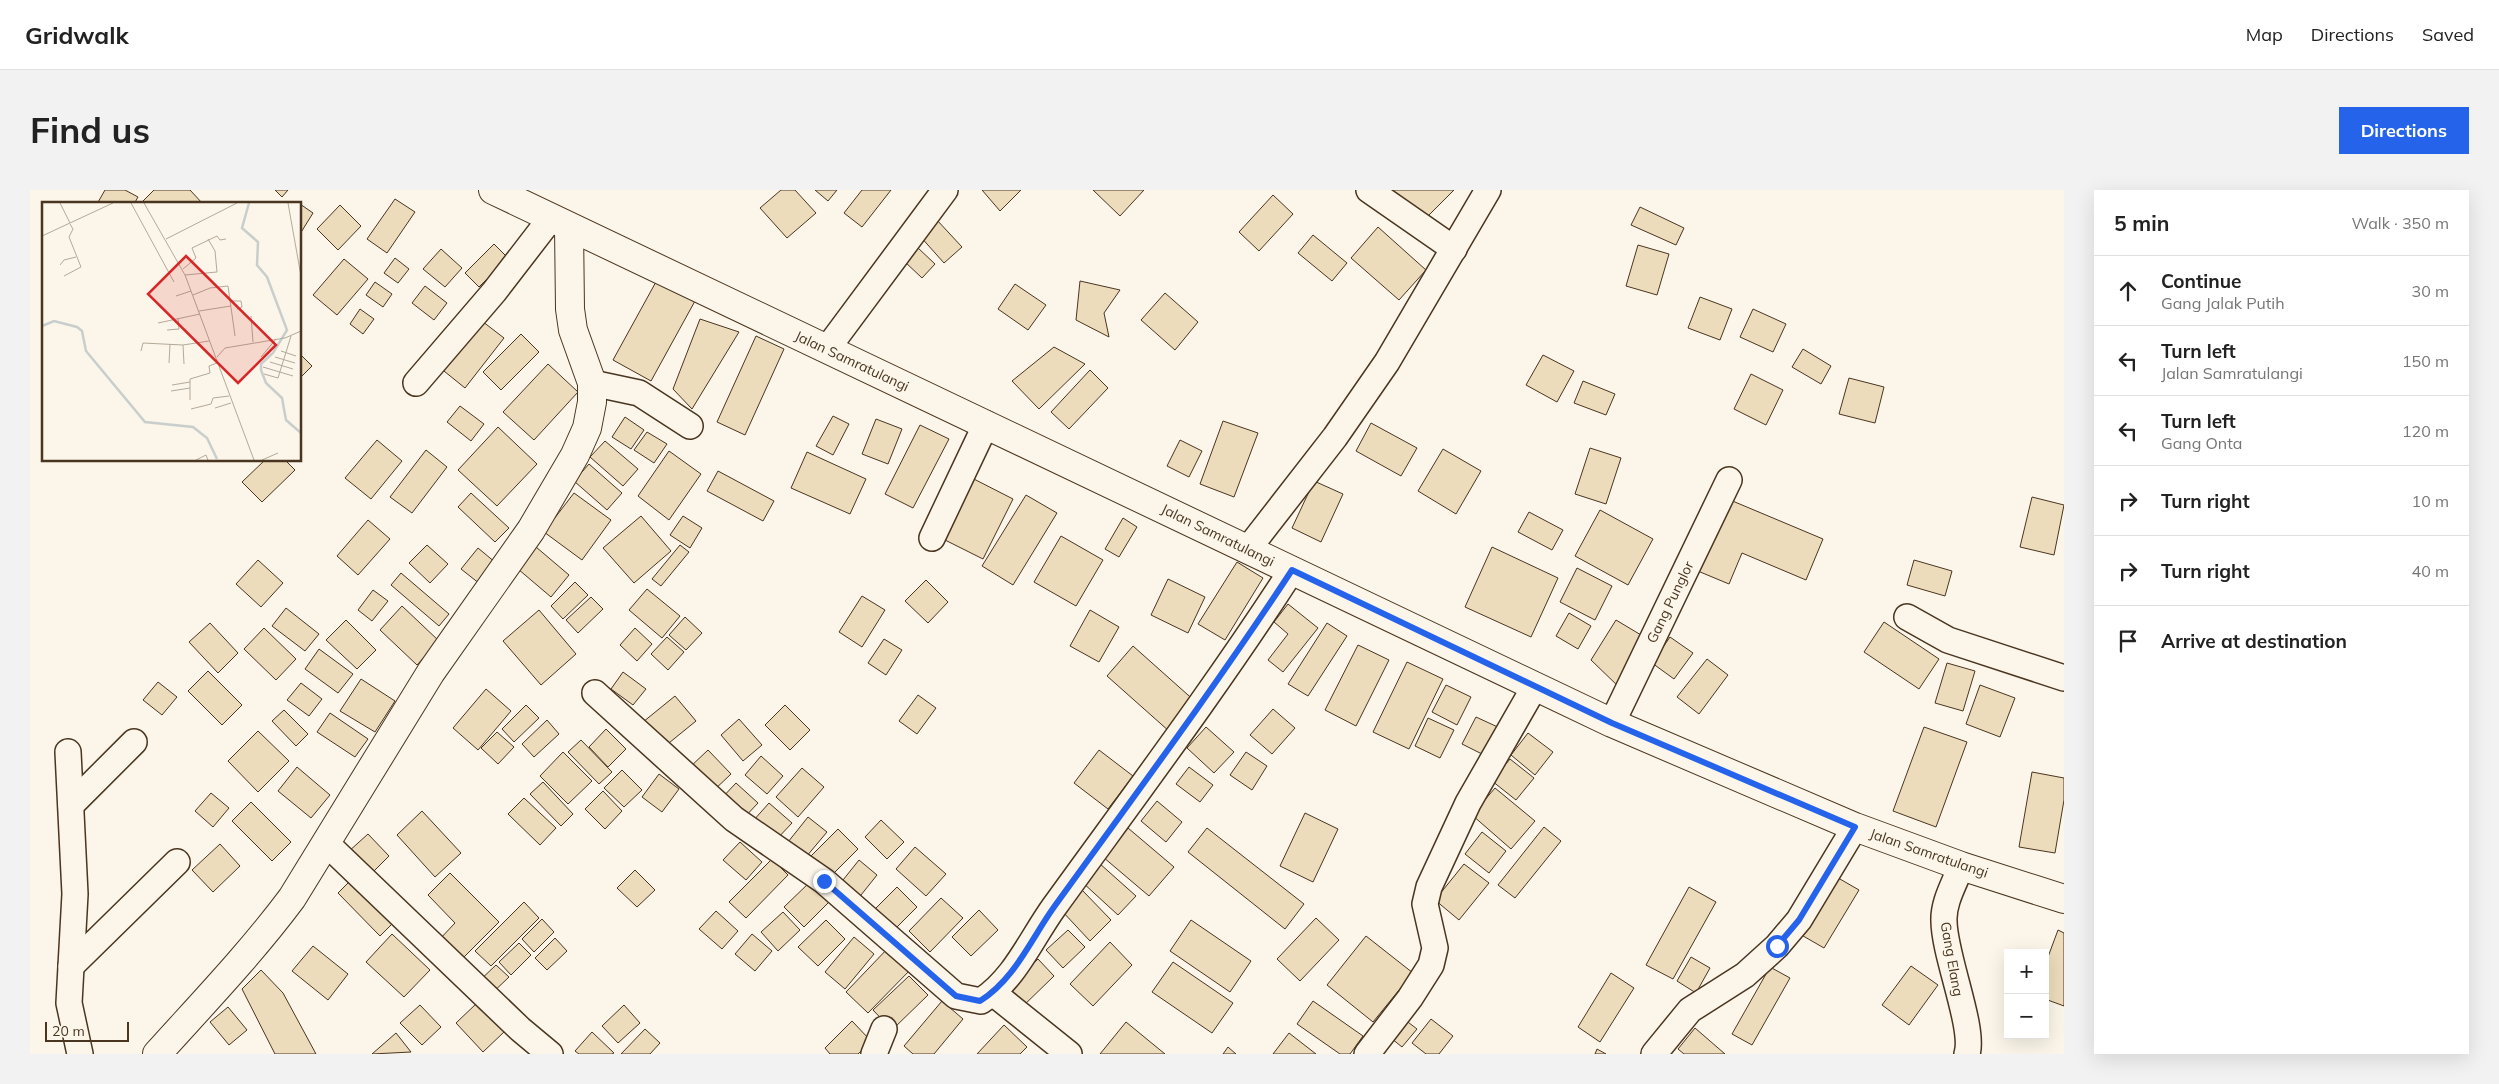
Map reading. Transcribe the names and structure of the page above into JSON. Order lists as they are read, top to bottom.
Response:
{
  "streets": {
    "main road": ["Jalan Samratulangi"],
    "street": ["Gang Punglor", "Gang Elang"]
  },
  "crossings": [
    ["Jalan Samratulangi", "Gang Punglor"],
    ["Jalan Samratulangi", "Gang Elang"]
  ],
  "scale_bar": "20 m",
  "page": {
    "header": "Gridwalk",
    "nav": ["Map", "Directions", "Saved"],
    "buttons": "Directions",
    "title": "Find us",
    "heading": ["5 min", "Walk · 350 m"],
    "list": [
      ["Continue", "Gang Jalak Putih", "30 m"],
      ["Turn left", "Jalan Samratulangi", "150 m"],
      ["Turn left", "Gang Onta", "120 m"],
      ["Turn right", "10 m"],
      ["Turn right", "40 m"],
      "Arrive at destination"
    ],
    "map_buttons": ["+", "−"],
    "scale": "20 m"
  }
}
